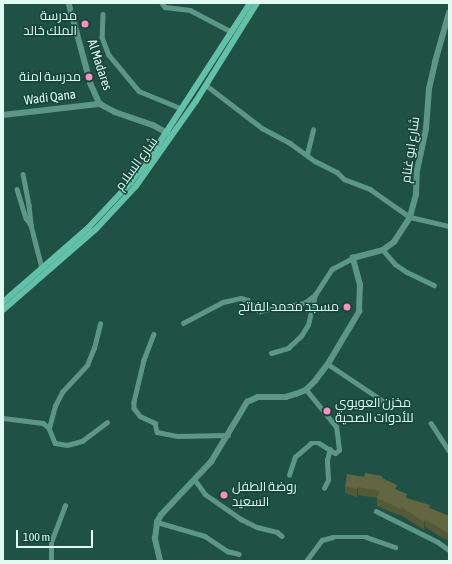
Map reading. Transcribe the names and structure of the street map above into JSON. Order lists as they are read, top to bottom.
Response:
{
  "streets": {
    "main road": ["شارع السلام"],
    "street": ["Al Madares", "Wadi Qana", "شارع ابو غنام"]
  },
  "crossings": [
    ["Al Madares", "Wadi Qana"],
    ["Al Madares", "شارع السلام"]
  ],
  "places": [
    "مدرسة الملك خالد",
    "مدرسة امنة",
    "مسجد محمد الفاتح",
    "مخزن العويوي للأدوات الصحية",
    "روضة الطفل السعيد"
  ],
  "scale_bar": "100 m"
}
